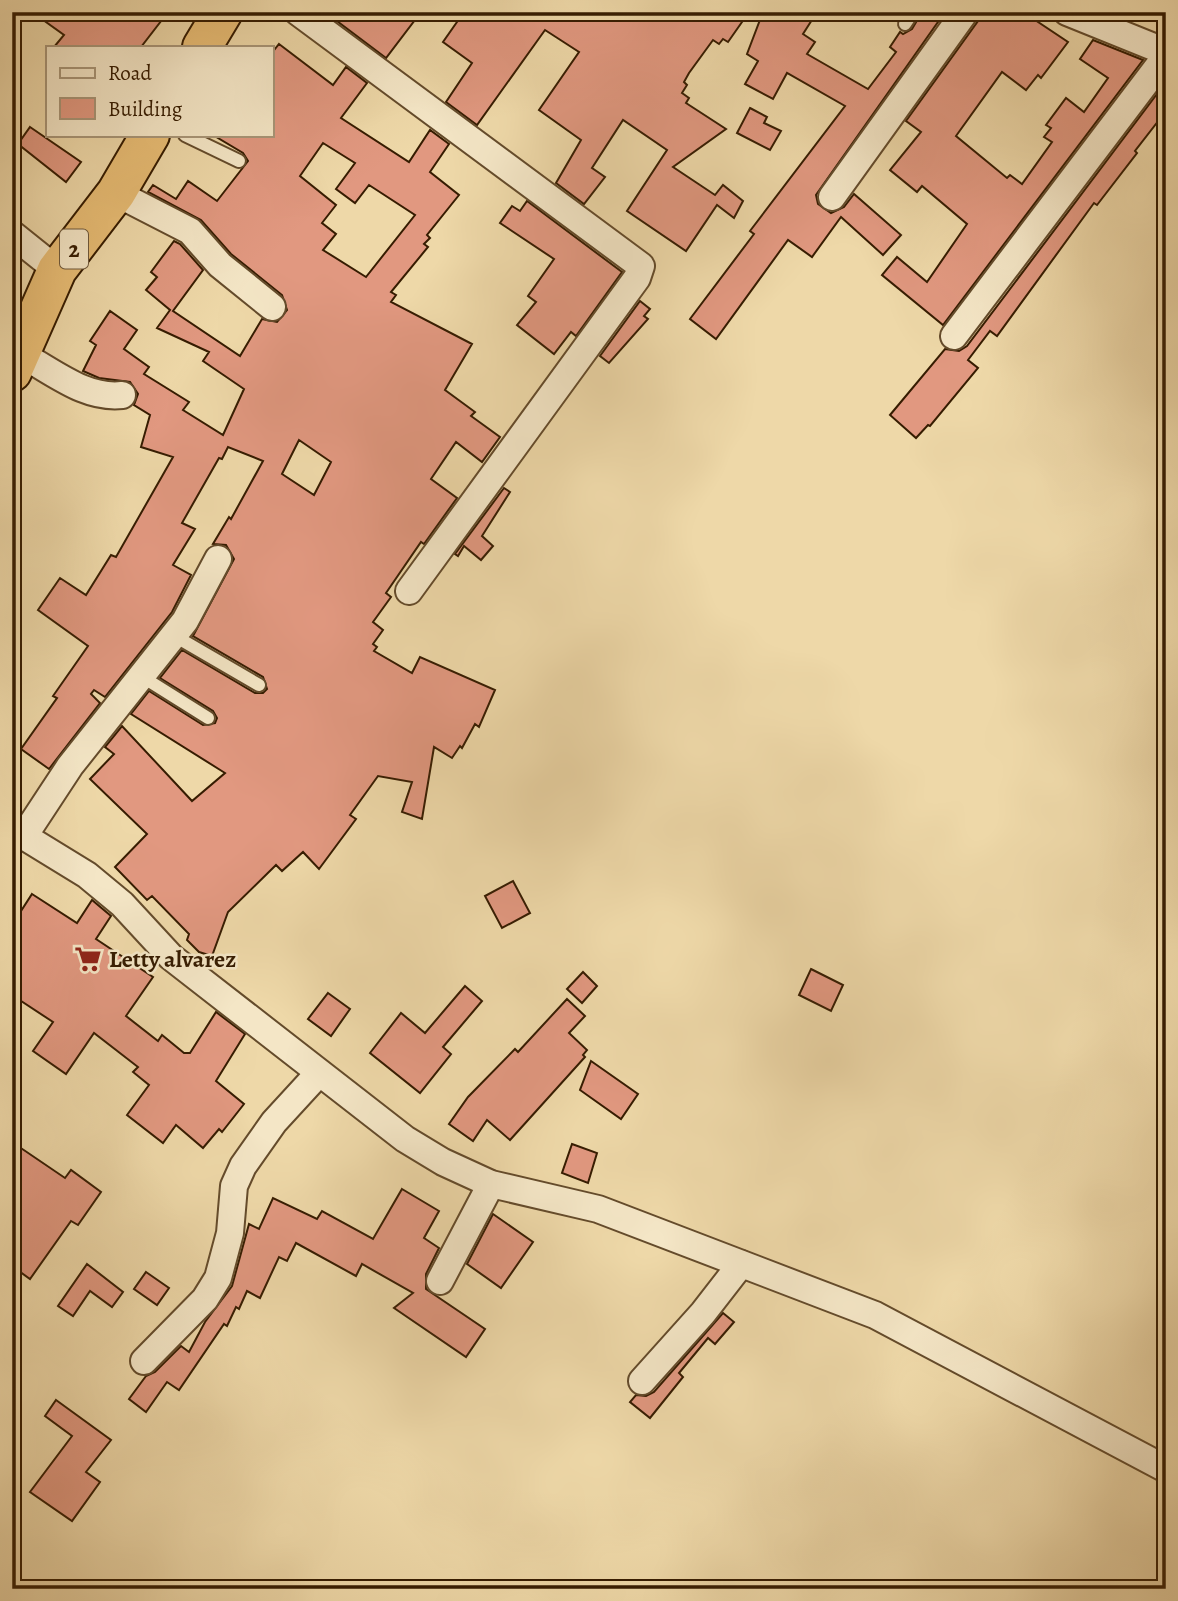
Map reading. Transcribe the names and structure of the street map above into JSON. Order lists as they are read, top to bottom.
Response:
{
  "streets": {
    "highway": ["2"]
  },
  "places": {
    "supermarket": ["Letty alvarez"]
  },
  "legend": ["Road", "Building"]
}
